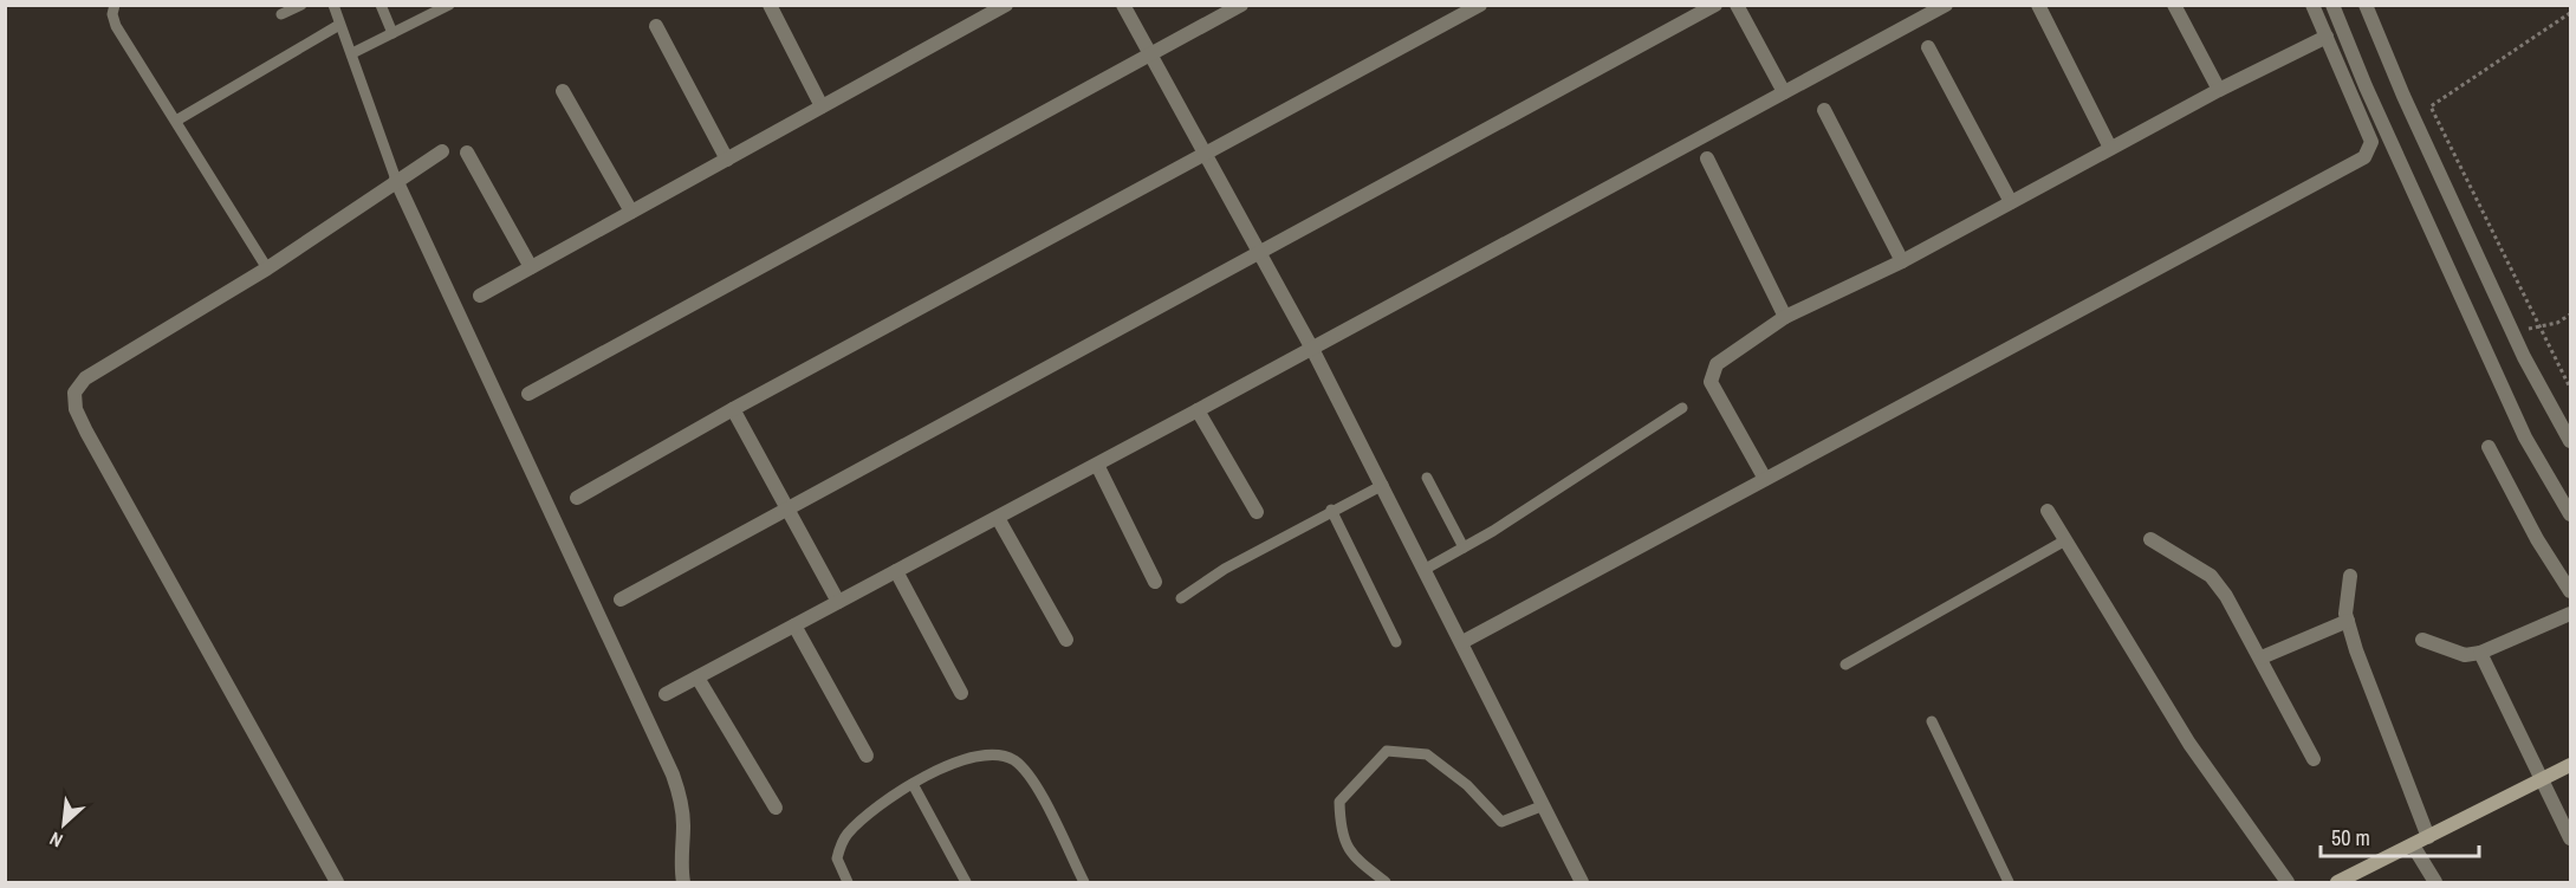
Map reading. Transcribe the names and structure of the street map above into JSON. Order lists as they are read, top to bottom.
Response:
{
  "scale_bar": "50 m",
  "north": "bottom left"
}
